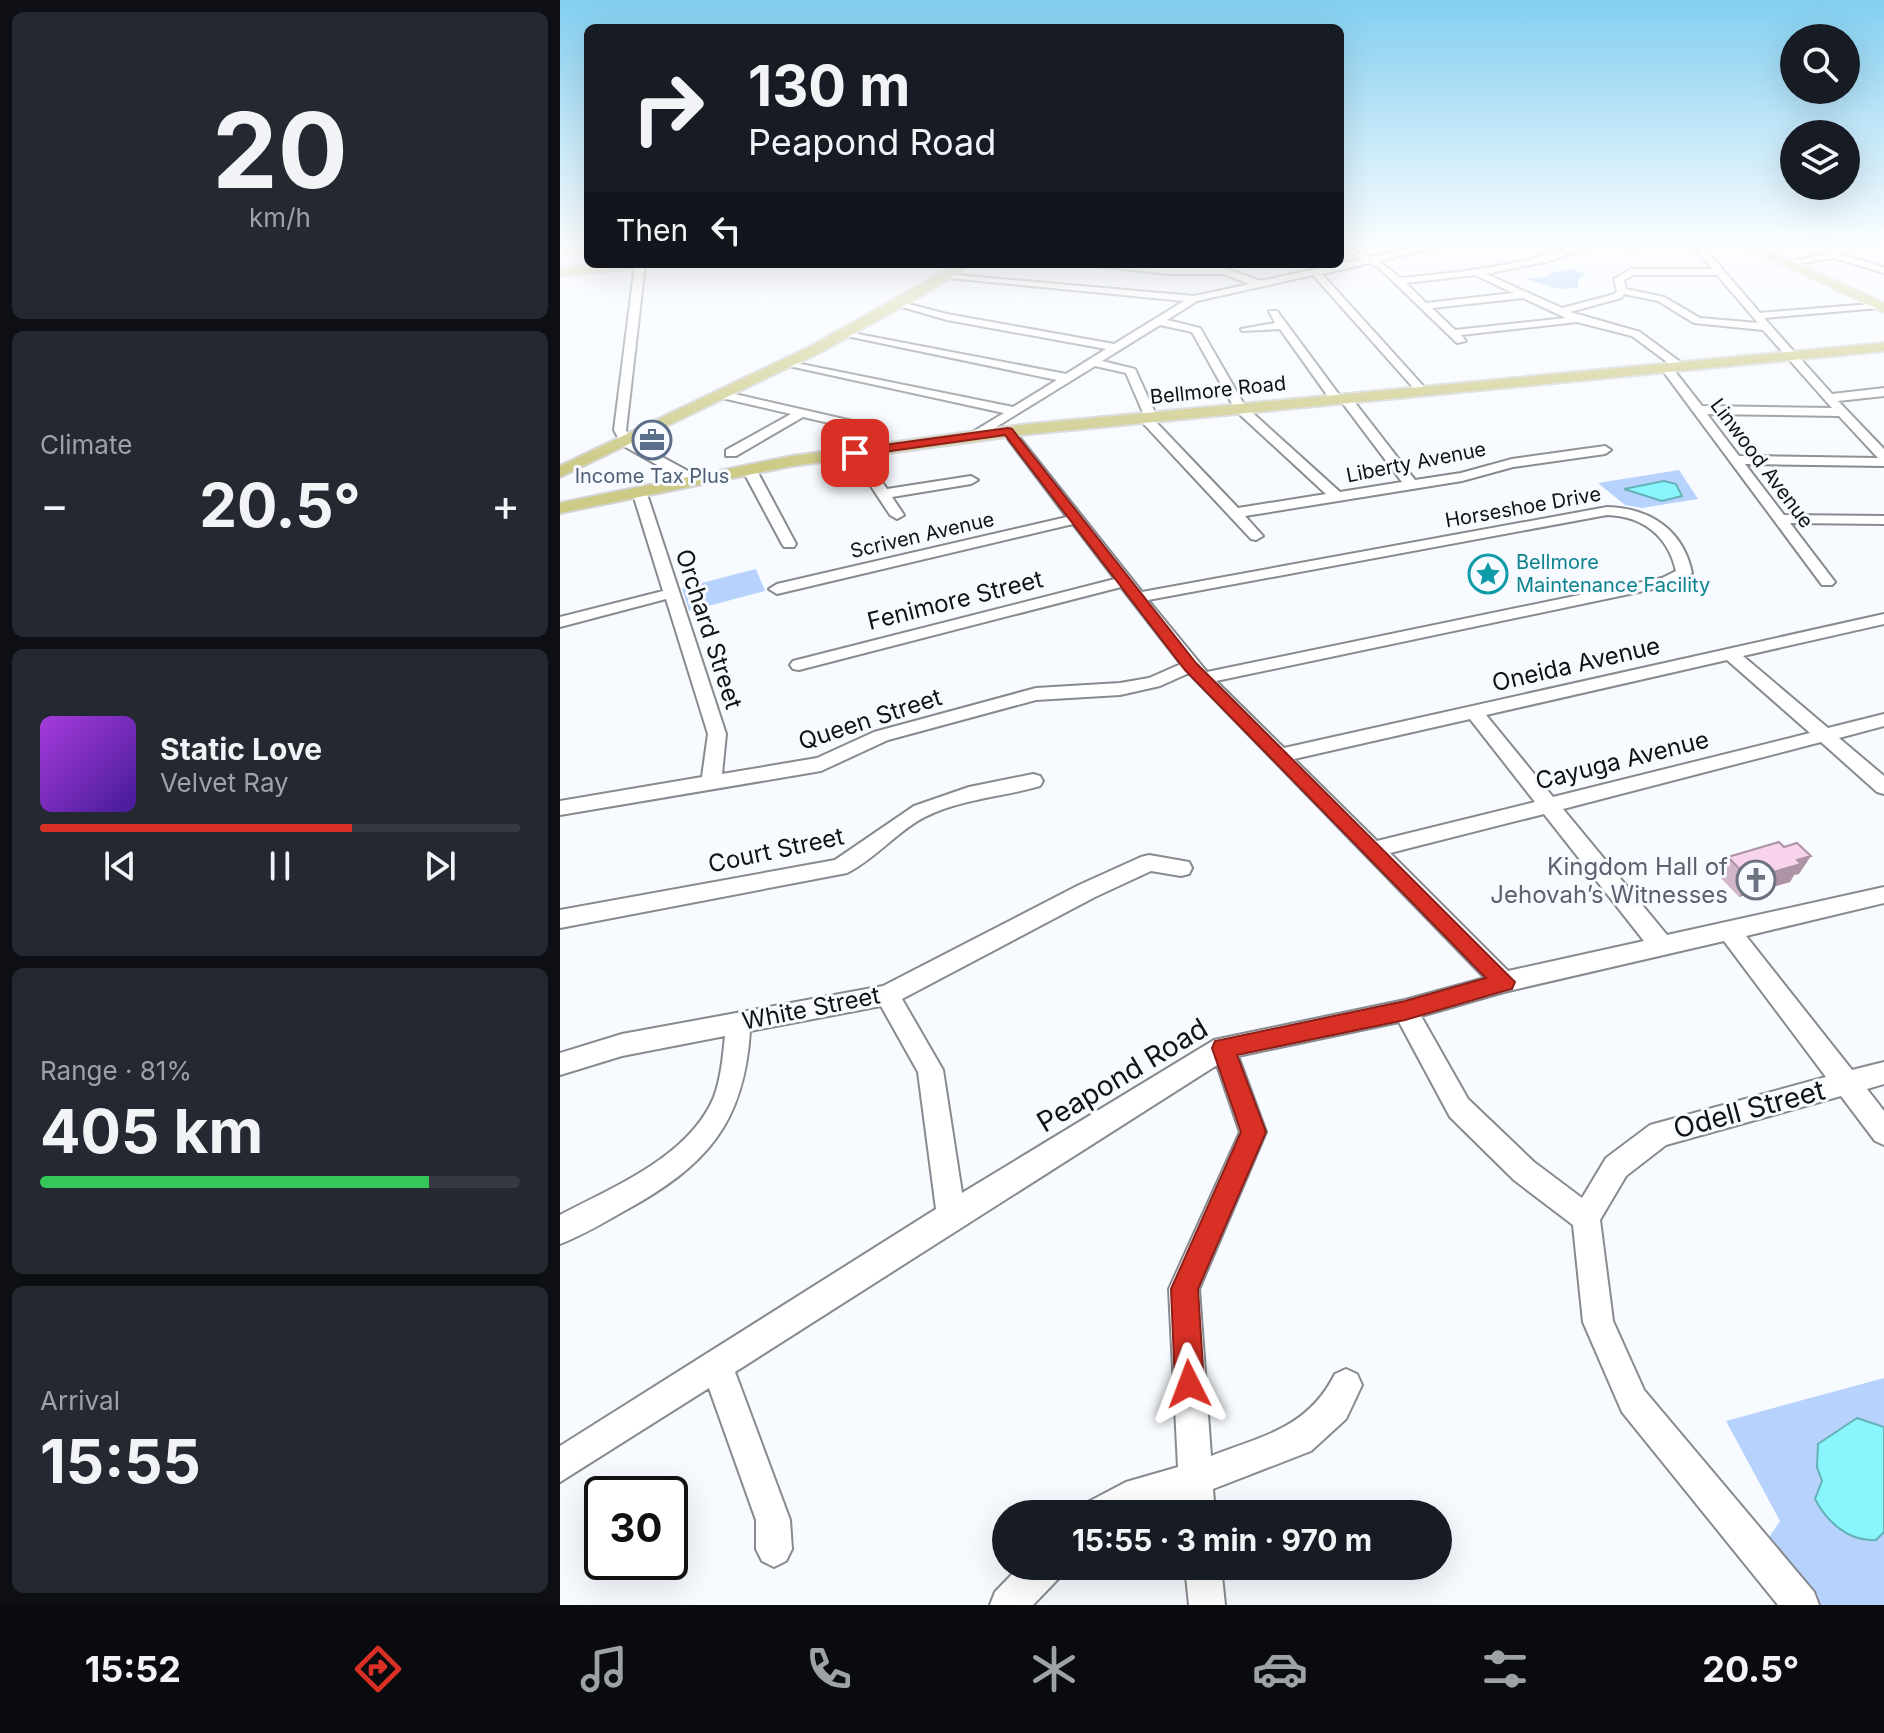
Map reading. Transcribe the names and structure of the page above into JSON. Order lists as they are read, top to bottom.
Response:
{
  "streets": {
    "main road": ["Bellmore Road"],
    "street": [
      "Liberty Avenue",
      "Linwood Avenue",
      "Horseshoe Drive",
      "Scriven Avenue",
      "Fenimore Street",
      "Orchard Street",
      "Oneida Avenue",
      "Queen Street",
      "Cayuga Avenue",
      "Court Street",
      "White Street",
      "Peapond Road",
      "Odell Street"
    ]
  },
  "crossings": [
    ["Bellmore Road", "Linwood Avenue"],
    ["Bellmore Road", "Orchard Street"],
    ["Horseshoe Drive", "Queen Street"],
    ["Orchard Street", "Queen Street"]
  ],
  "places": {
    "office": ["Income Tax Plus"],
    "place": ["Bellmore Maintenance Facility"],
    "church": ["Kingdom Hall of Jehovah’s Witnesses"]
  },
  "page": {
    "tile": [
      ["20", "km/h"],
      "Climate",
      ["Range · 81%", "405 km"],
      ["Arrival", "15:55"]
    ],
    "turn": ["130 m", "Peapond Road"],
    "then": "Then",
    "heat": ["−", "20.5°", "+"],
    "song": ["Static Love", "Velvet Ray"],
    "limit": "30",
    "trip": "15:55 · 3 min · 970 m",
    "tabs": ["15:52", "20.5°"]
  }
}
